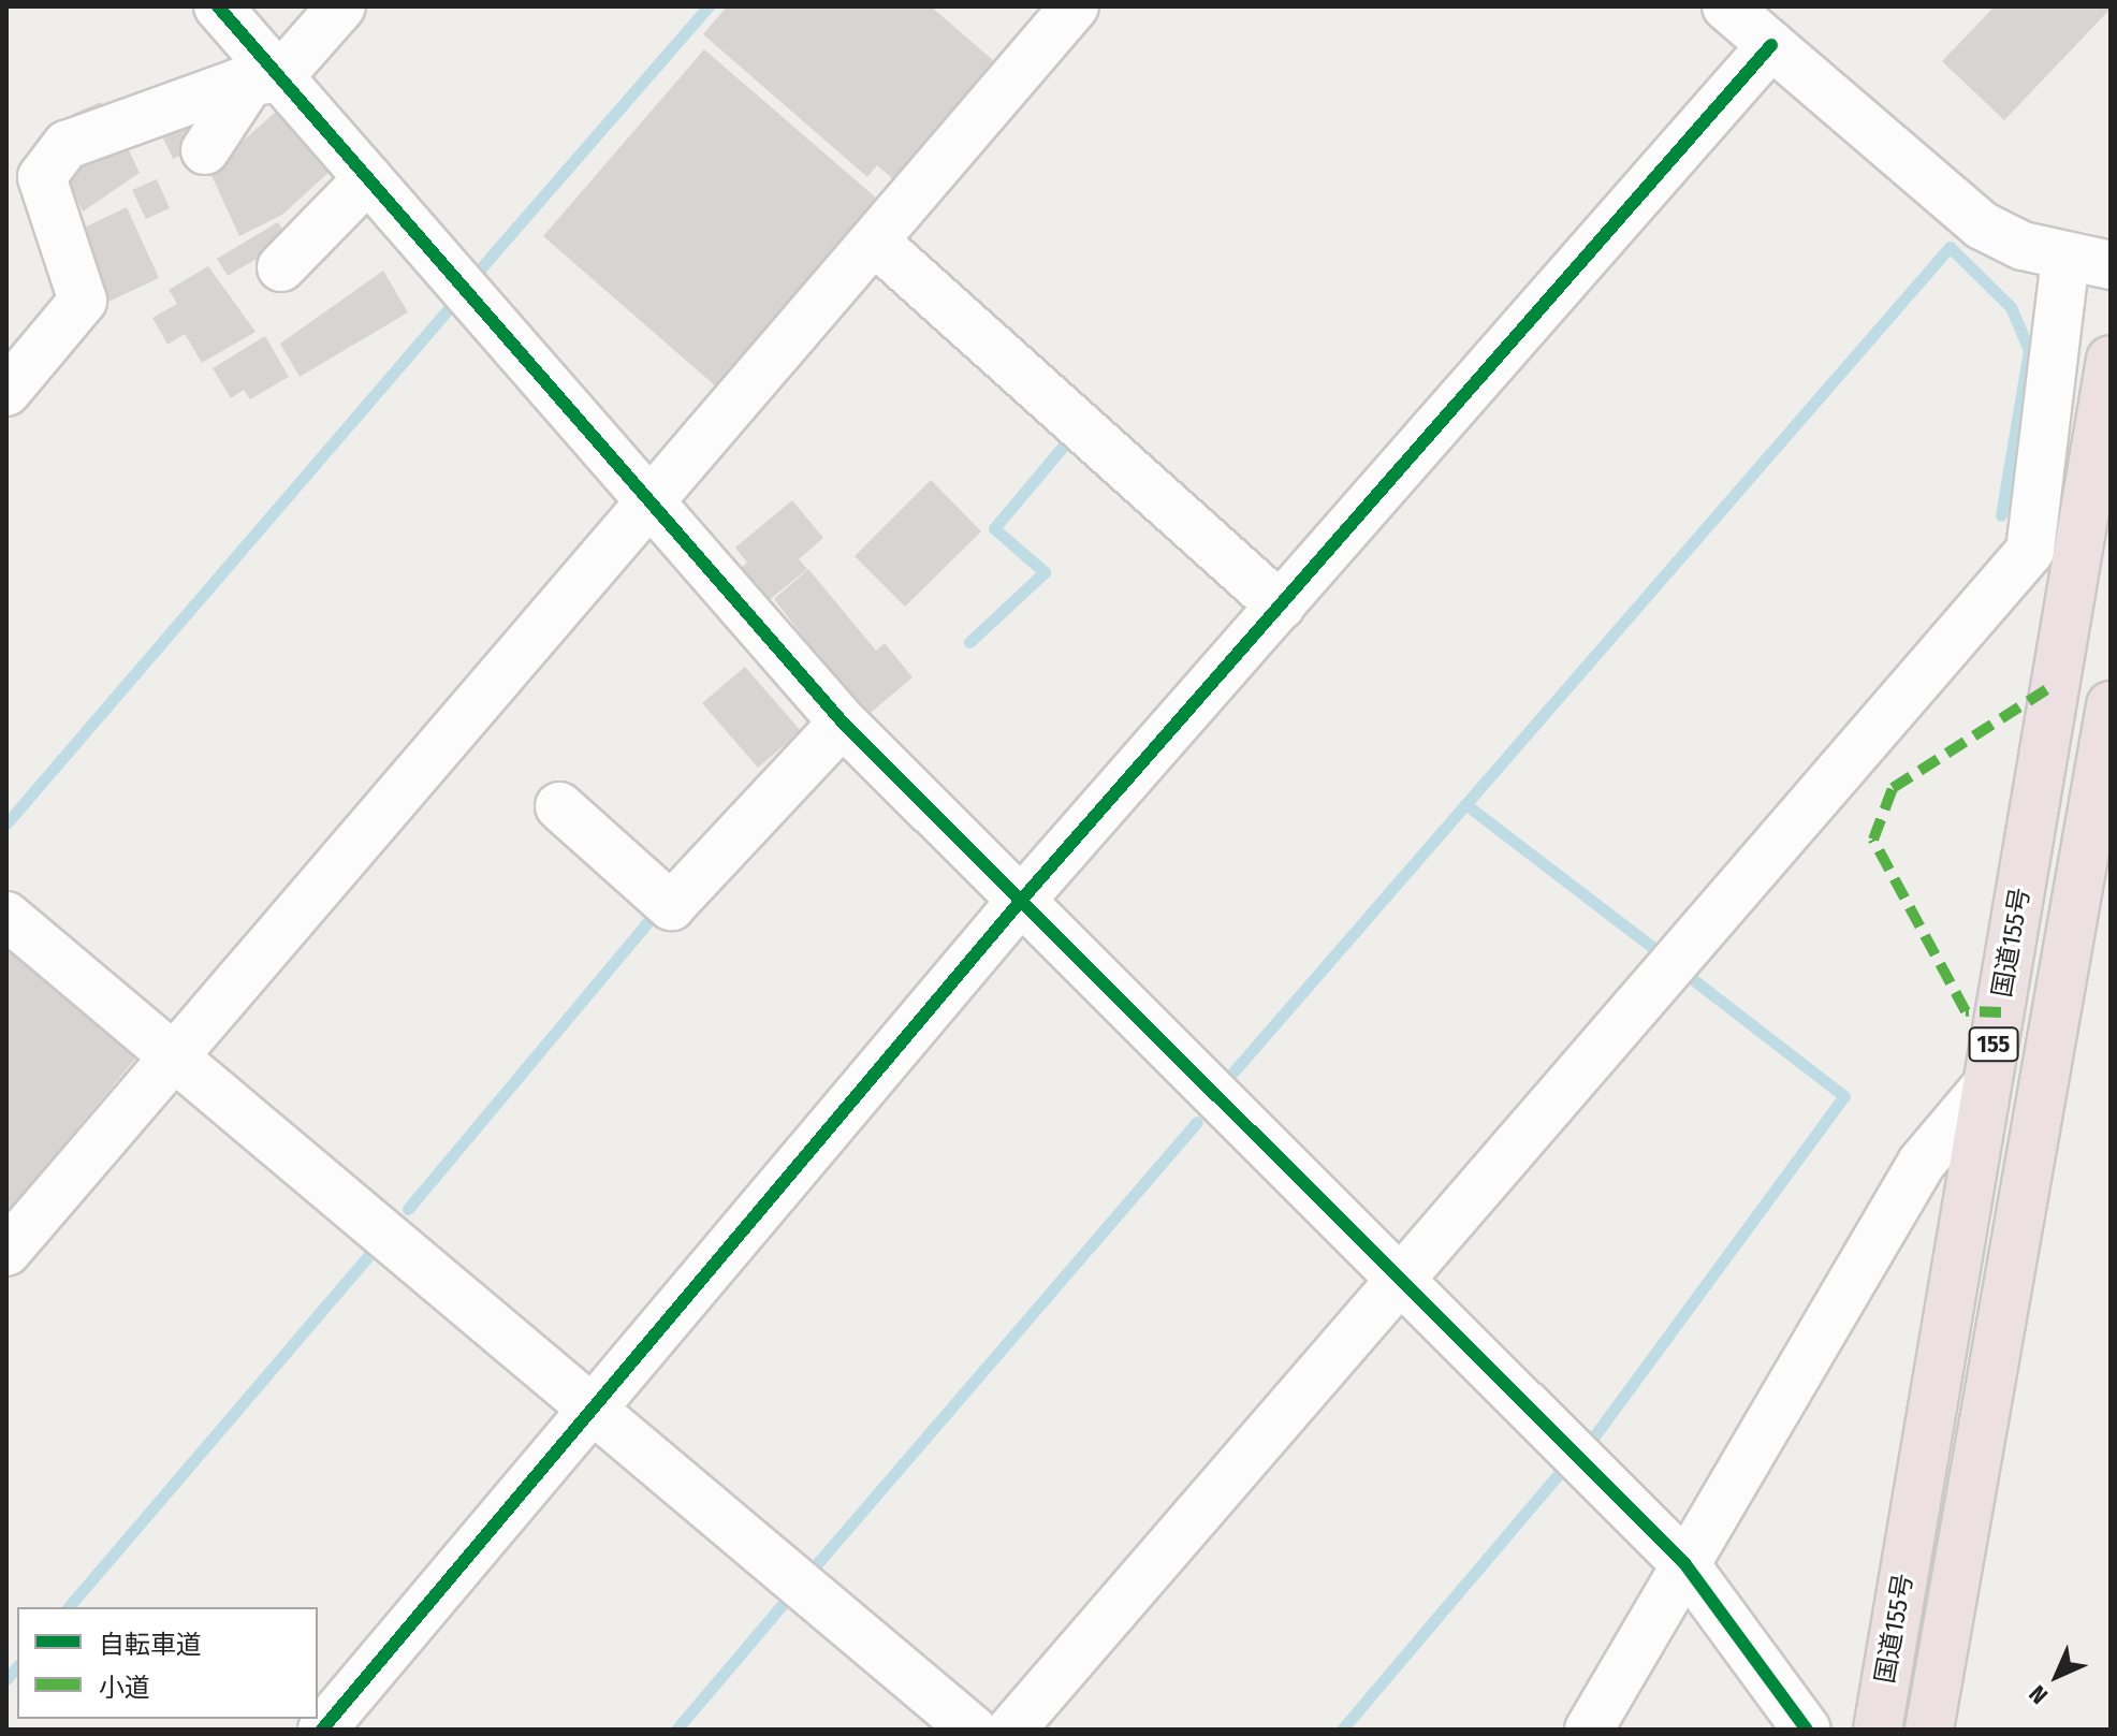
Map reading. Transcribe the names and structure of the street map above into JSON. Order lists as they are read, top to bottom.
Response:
{
  "streets": {
    "highway": ["国道155号", "155"]
  },
  "legend": ["自転車道", "小道"],
  "north": "bottom left"
}
